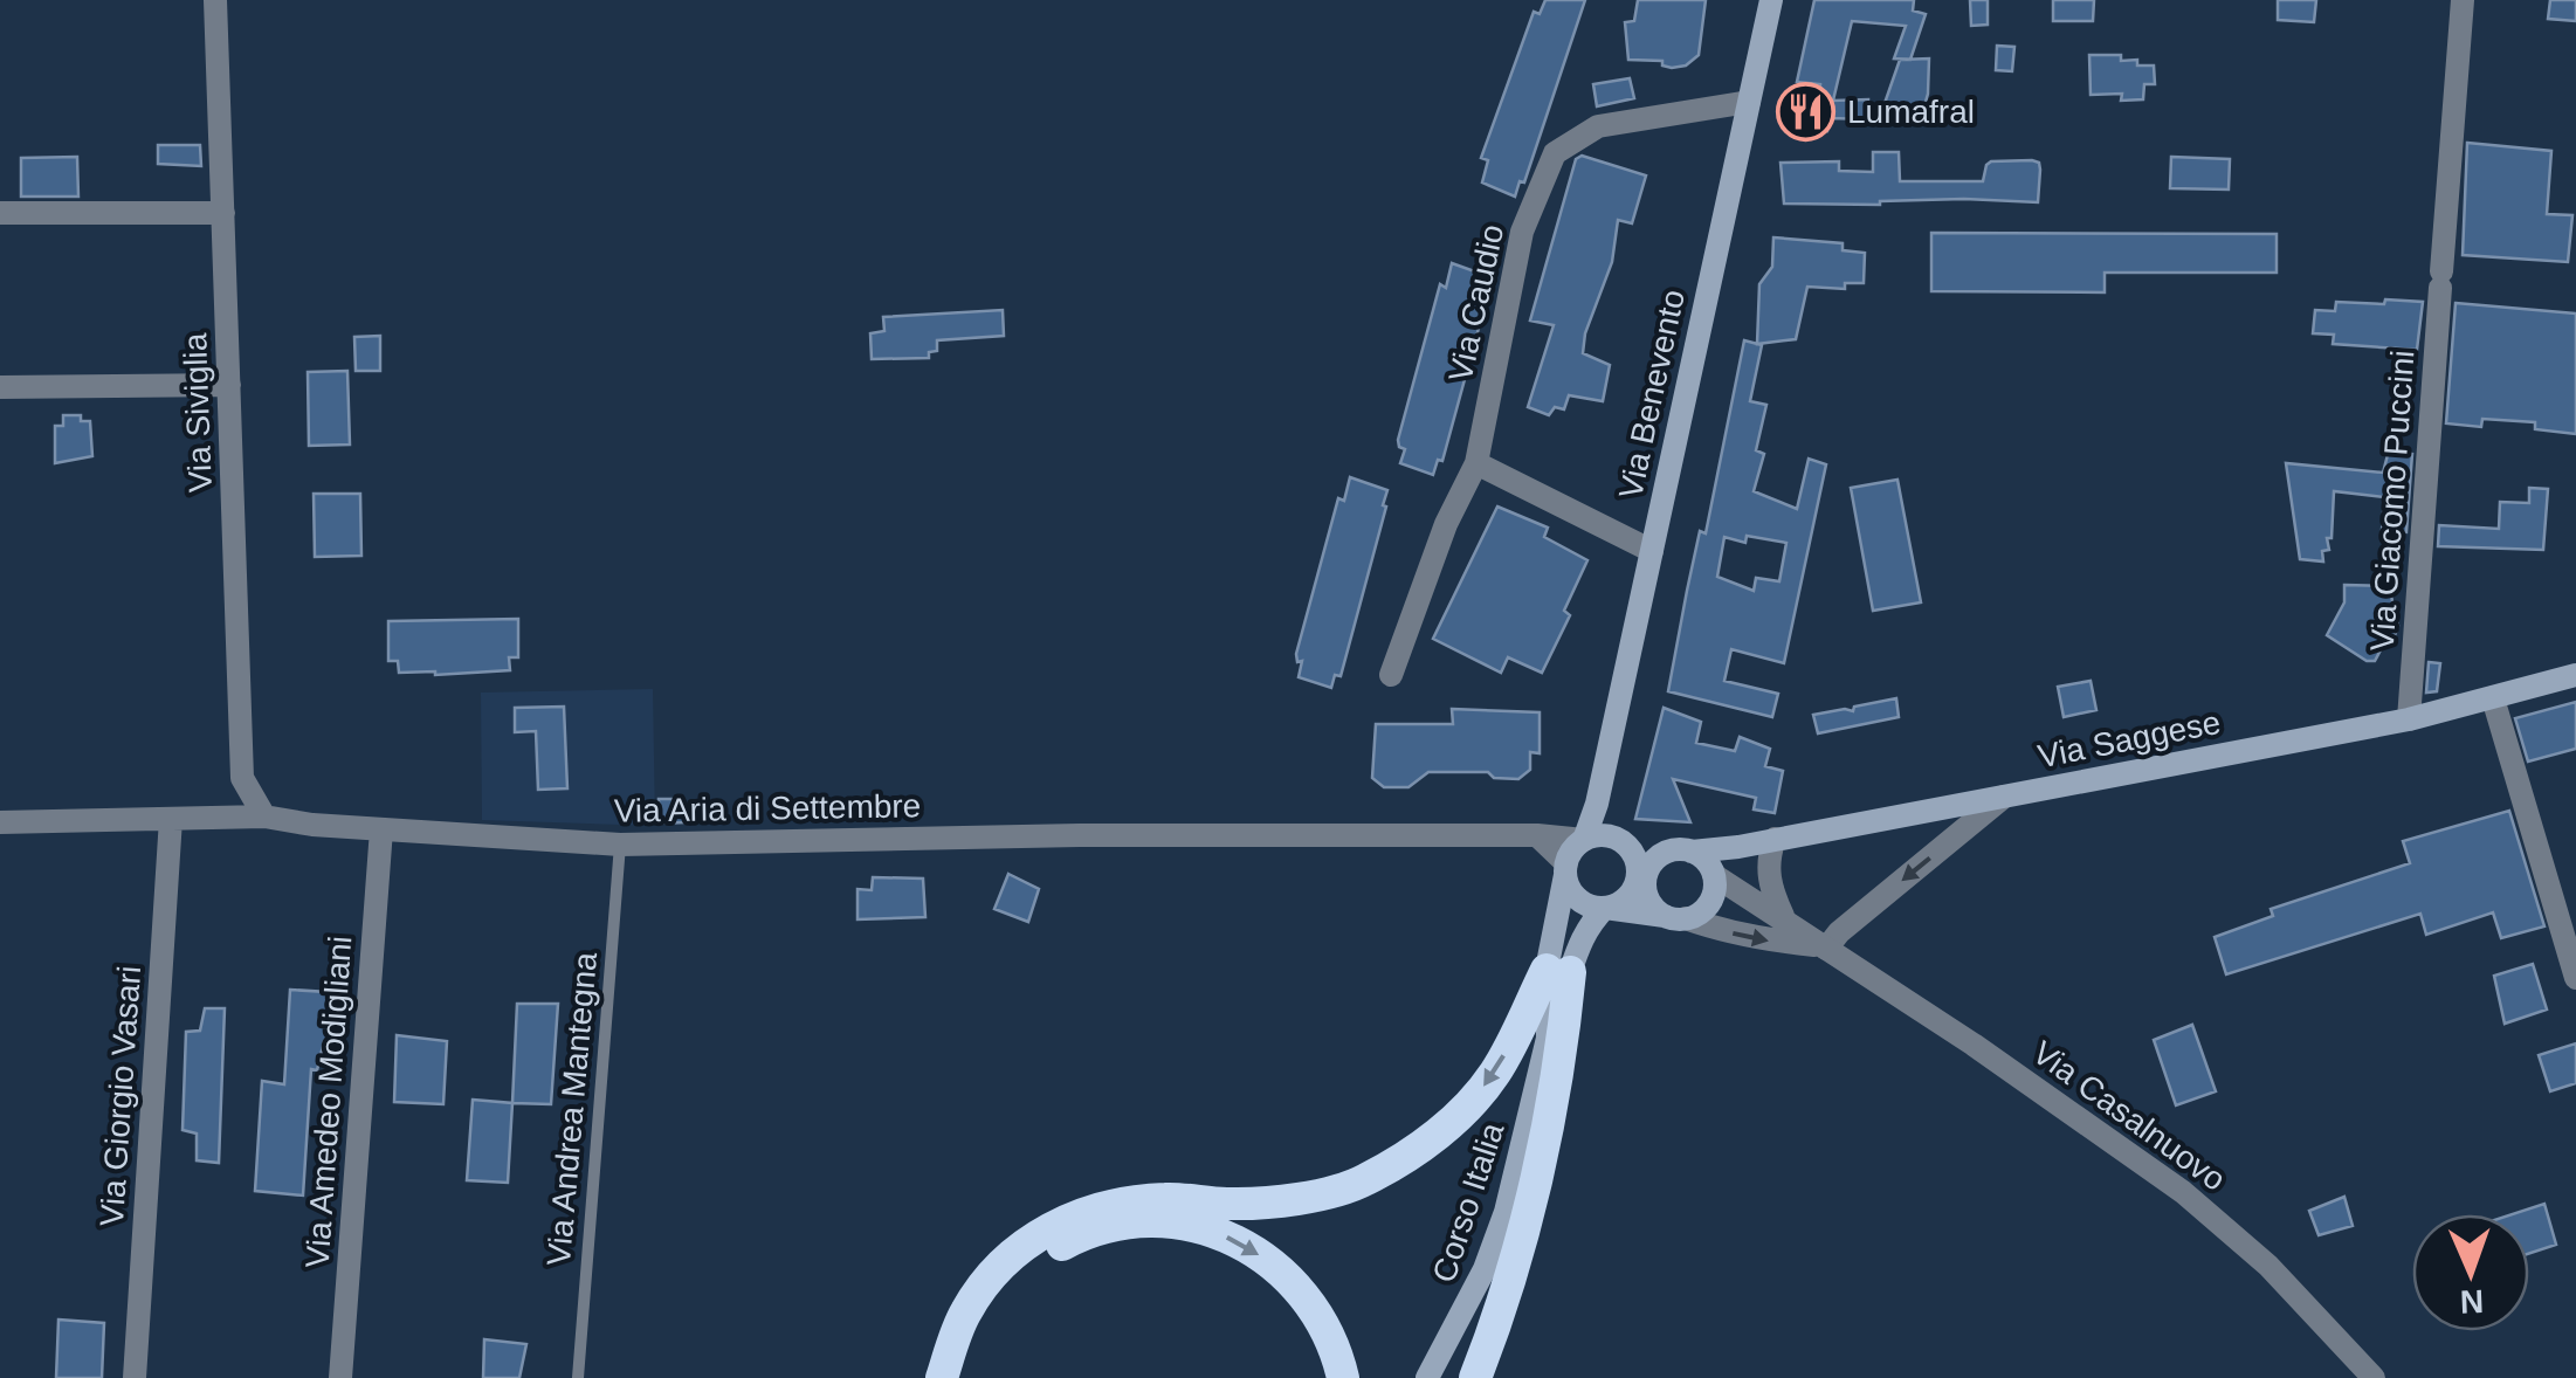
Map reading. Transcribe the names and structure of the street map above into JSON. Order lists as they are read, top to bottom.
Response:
{
  "streets": {
    "main road": ["Via Benevento", "Via Saggese", "Corso Italia"],
    "street": [
      "Via Caudio",
      "Via Siviglia",
      "Via Giacomo Puccini",
      "Via Aria di Settembre",
      "Via Giorgio Vasari",
      "Via Amedeo Modigliani",
      "Via Casalnuovo"
    ],
    "lane": ["Via Andrea Mantegna"]
  },
  "crossings": [
    ["Via Caudio", "Via Benevento"],
    ["Via Benevento", "Via Saggese"],
    ["Via Benevento", "Via Aria di Settembre"],
    ["Via Siviglia", "Via Aria di Settembre"],
    ["Via Giacomo Puccini", "Via Saggese"],
    ["Via Saggese", "Via Aria di Settembre"],
    ["Via Saggese", "Via Casalnuovo"],
    ["Via Aria di Settembre", "Via Giorgio Vasari"],
    ["Via Aria di Settembre", "Via Amedeo Modigliani"],
    ["Via Aria di Settembre", "Via Andrea Mantegna"]
  ],
  "places": {
    "restaurant": ["Lumafral"]
  },
  "north": "bottom"
}
